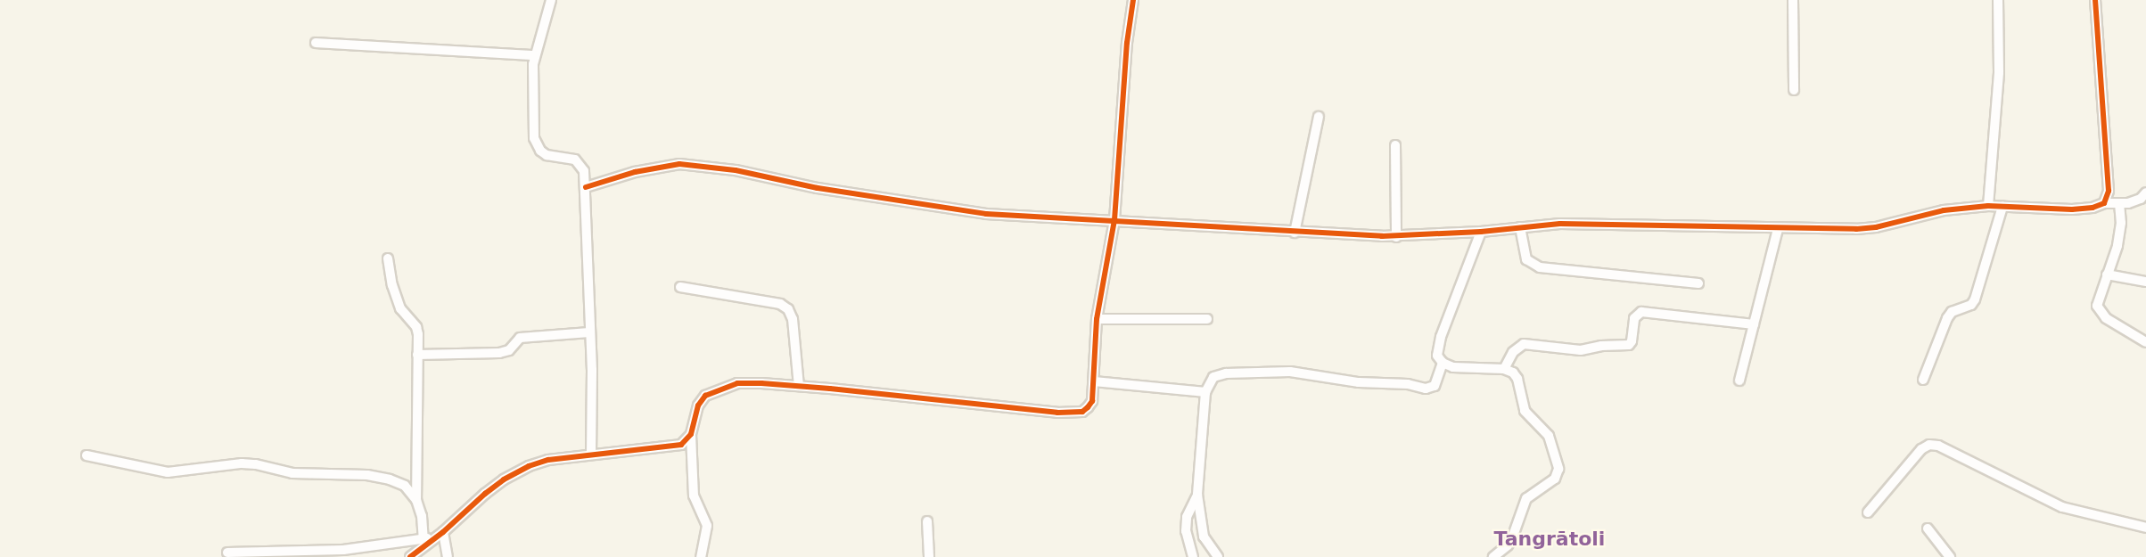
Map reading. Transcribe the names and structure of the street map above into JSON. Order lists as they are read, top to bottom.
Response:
{
  "districts": ["Tangrātoli"]
}
